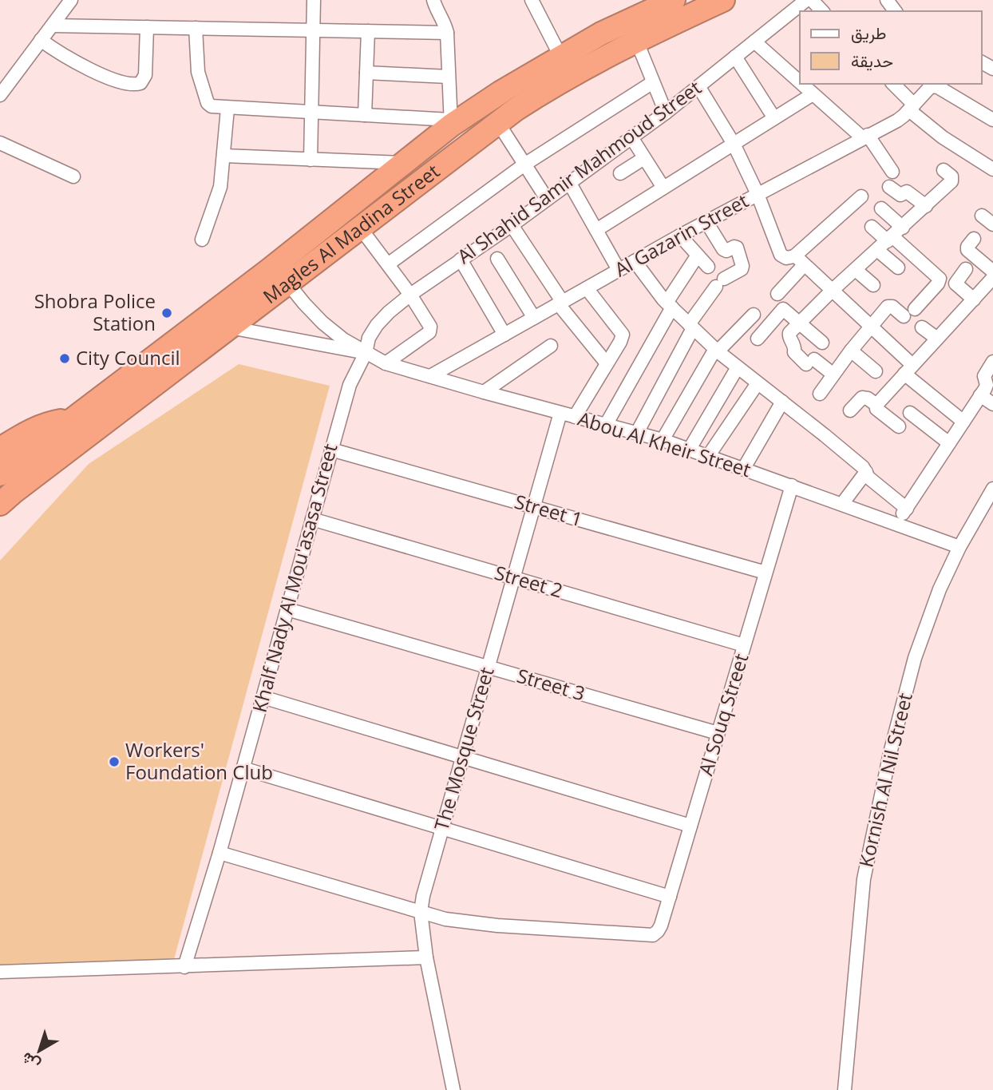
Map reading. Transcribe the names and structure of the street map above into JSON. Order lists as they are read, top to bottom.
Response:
{
  "streets": {
    "highway": ["Magles Al Madina Street"],
    "street": [
      "Al Shahid Samir Mahmoud Street",
      "Al Gazarin Street",
      "Abou Al Kheir Street",
      "Street 1",
      "Khalf Nady Al Mou'asasa Street",
      "Street 2",
      "Street 3",
      "Al Souq Street",
      "The Mosque Street",
      "Kornish Al Nil Street"
    ]
  },
  "crossings": [
    ["Al Shahid Samir Mahmoud Street", "Abou Al Kheir Street"],
    ["Al Shahid Samir Mahmoud Street", "Khalf Nady Al Mou'asasa Street"],
    ["Magles Al Madina Street", "Abou Al Kheir Street"],
    ["Al Gazarin Street", "Abou Al Kheir Street"],
    ["Abou Al Kheir Street", "Khalf Nady Al Mou'asasa Street"],
    ["Abou Al Kheir Street", "Al Souq Street"],
    ["Abou Al Kheir Street", "The Mosque Street"],
    ["Abou Al Kheir Street", "Kornish Al Nil Street"],
    ["Street 1", "Khalf Nady Al Mou'asasa Street"],
    ["Street 1", "Al Souq Street"],
    ["Street 1", "The Mosque Street"],
    ["Khalf Nady Al Mou'asasa Street", "Street 2"],
    ["Khalf Nady Al Mou'asasa Street", "Street 3"],
    ["Street 2", "Al Souq Street"],
    ["Street 2", "The Mosque Street"],
    ["Street 3", "Al Souq Street"],
    ["Street 3", "The Mosque Street"],
    ["Al Souq Street", "The Mosque Street"]
  ],
  "places": ["Shobra Police Station", "City Council", "Workers' Foundation Club"],
  "legend": ["طريق", "حديقة"],
  "north": "bottom left"
}
